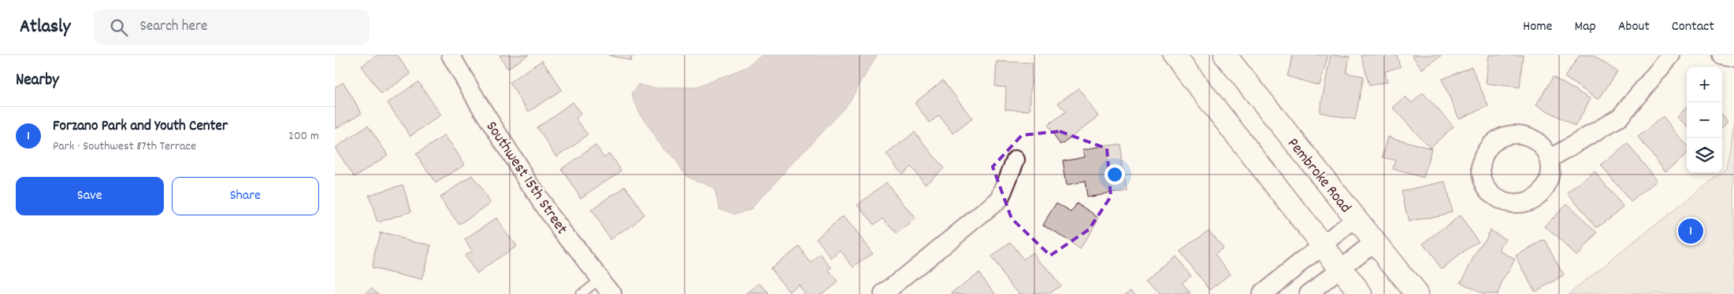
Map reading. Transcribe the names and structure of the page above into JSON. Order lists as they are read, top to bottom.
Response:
{
  "streets": {
    "main road": ["Pembroke Road"],
    "street": ["Southwest 15th Street"]
  },
  "page": {
    "header": "Atlasly",
    "search": "Search here",
    "nav": [
      "Home",
      "Map",
      "About",
      "Contact"
    ],
    "heading": "Nearby",
    "map_buttons": ["+", "−"],
    "list": [
      {
        "mark": "1",
        "name": "Forzano Park and Youth Center",
        "note": "Park · Southwest 87th Terrace",
        "value": "200 m"
      }
    ],
    "buttons": ["Save", "Share"],
    "pins": "1"
  }
}
